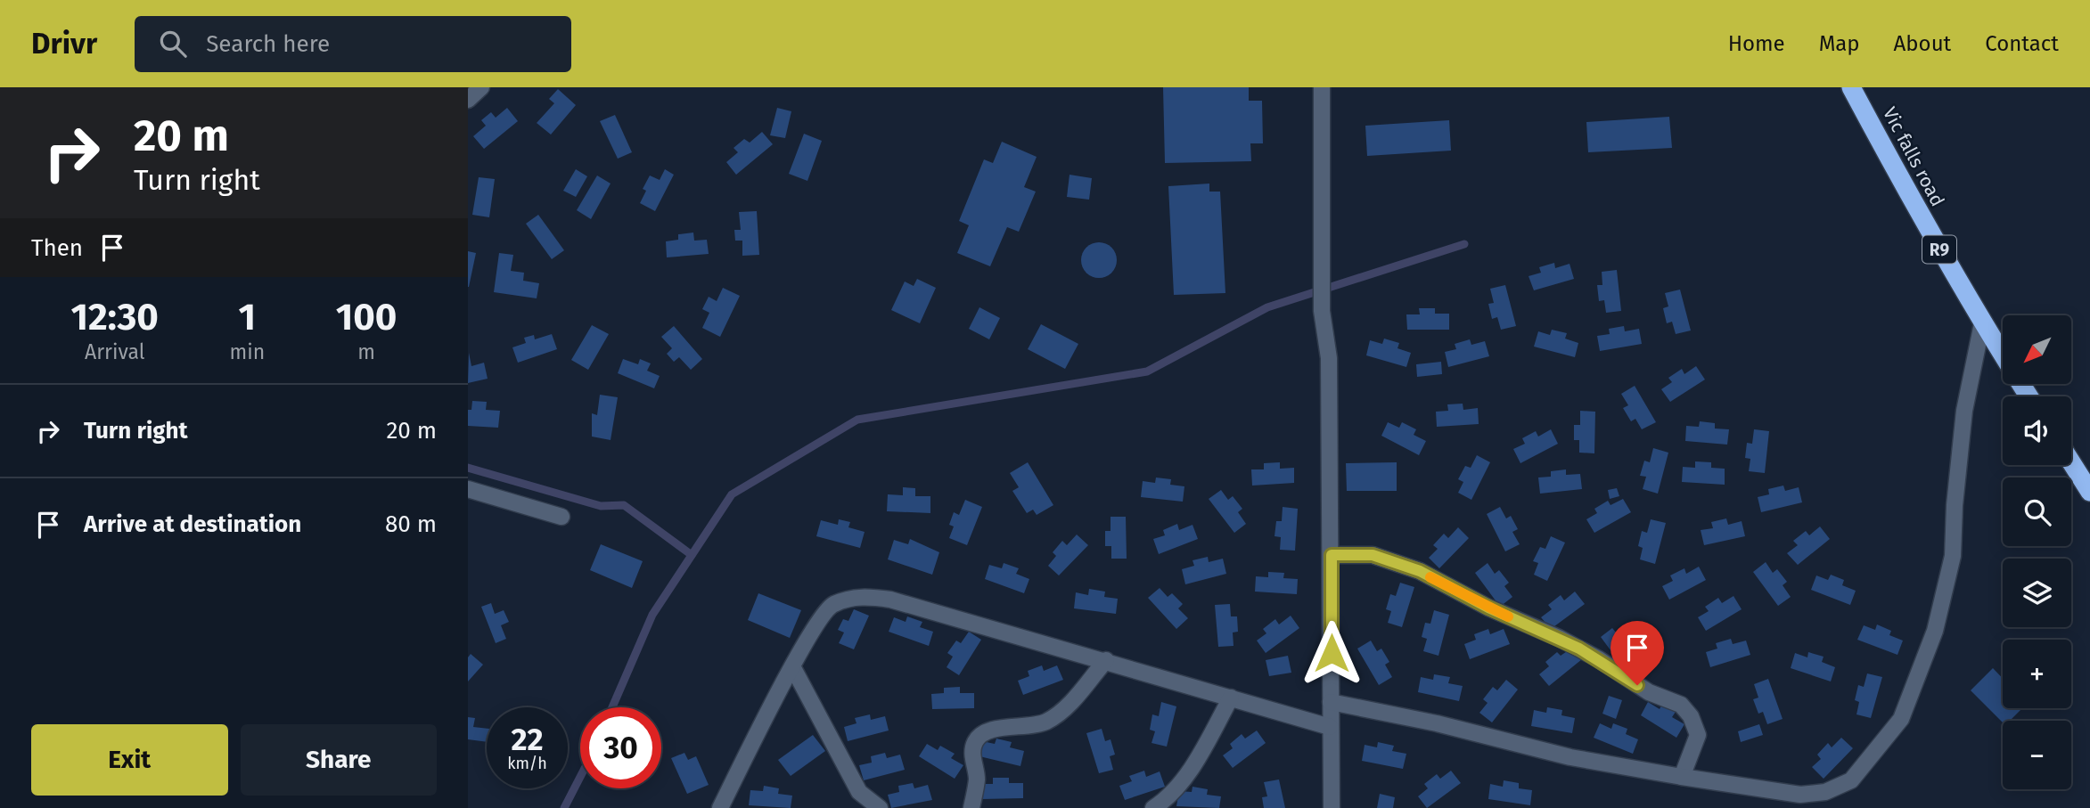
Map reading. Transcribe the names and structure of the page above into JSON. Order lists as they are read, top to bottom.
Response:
{
  "streets": {
    "highway": ["Vic falls road", "R9"]
  },
  "north": "bottom left",
  "page": {
    "header": "Drivr",
    "search": "Search here",
    "nav": [
      "Home",
      "Map",
      "About",
      "Contact"
    ],
    "turn": ["20 m", "Turn right"],
    "then": "Then",
    "eta": [
      "12:30",
      "Arrival",
      "1",
      "min",
      "100",
      "m"
    ],
    "map_buttons": ["+", "−"],
    "list": [
      {
        "name": "Turn right",
        "value": "20 m"
      },
      {
        "name": "Arrive at destination",
        "value": "80 m"
      }
    ],
    "speed": "22 km/h",
    "limit": "30",
    "buttons": ["Exit", "Share"]
  }
}
